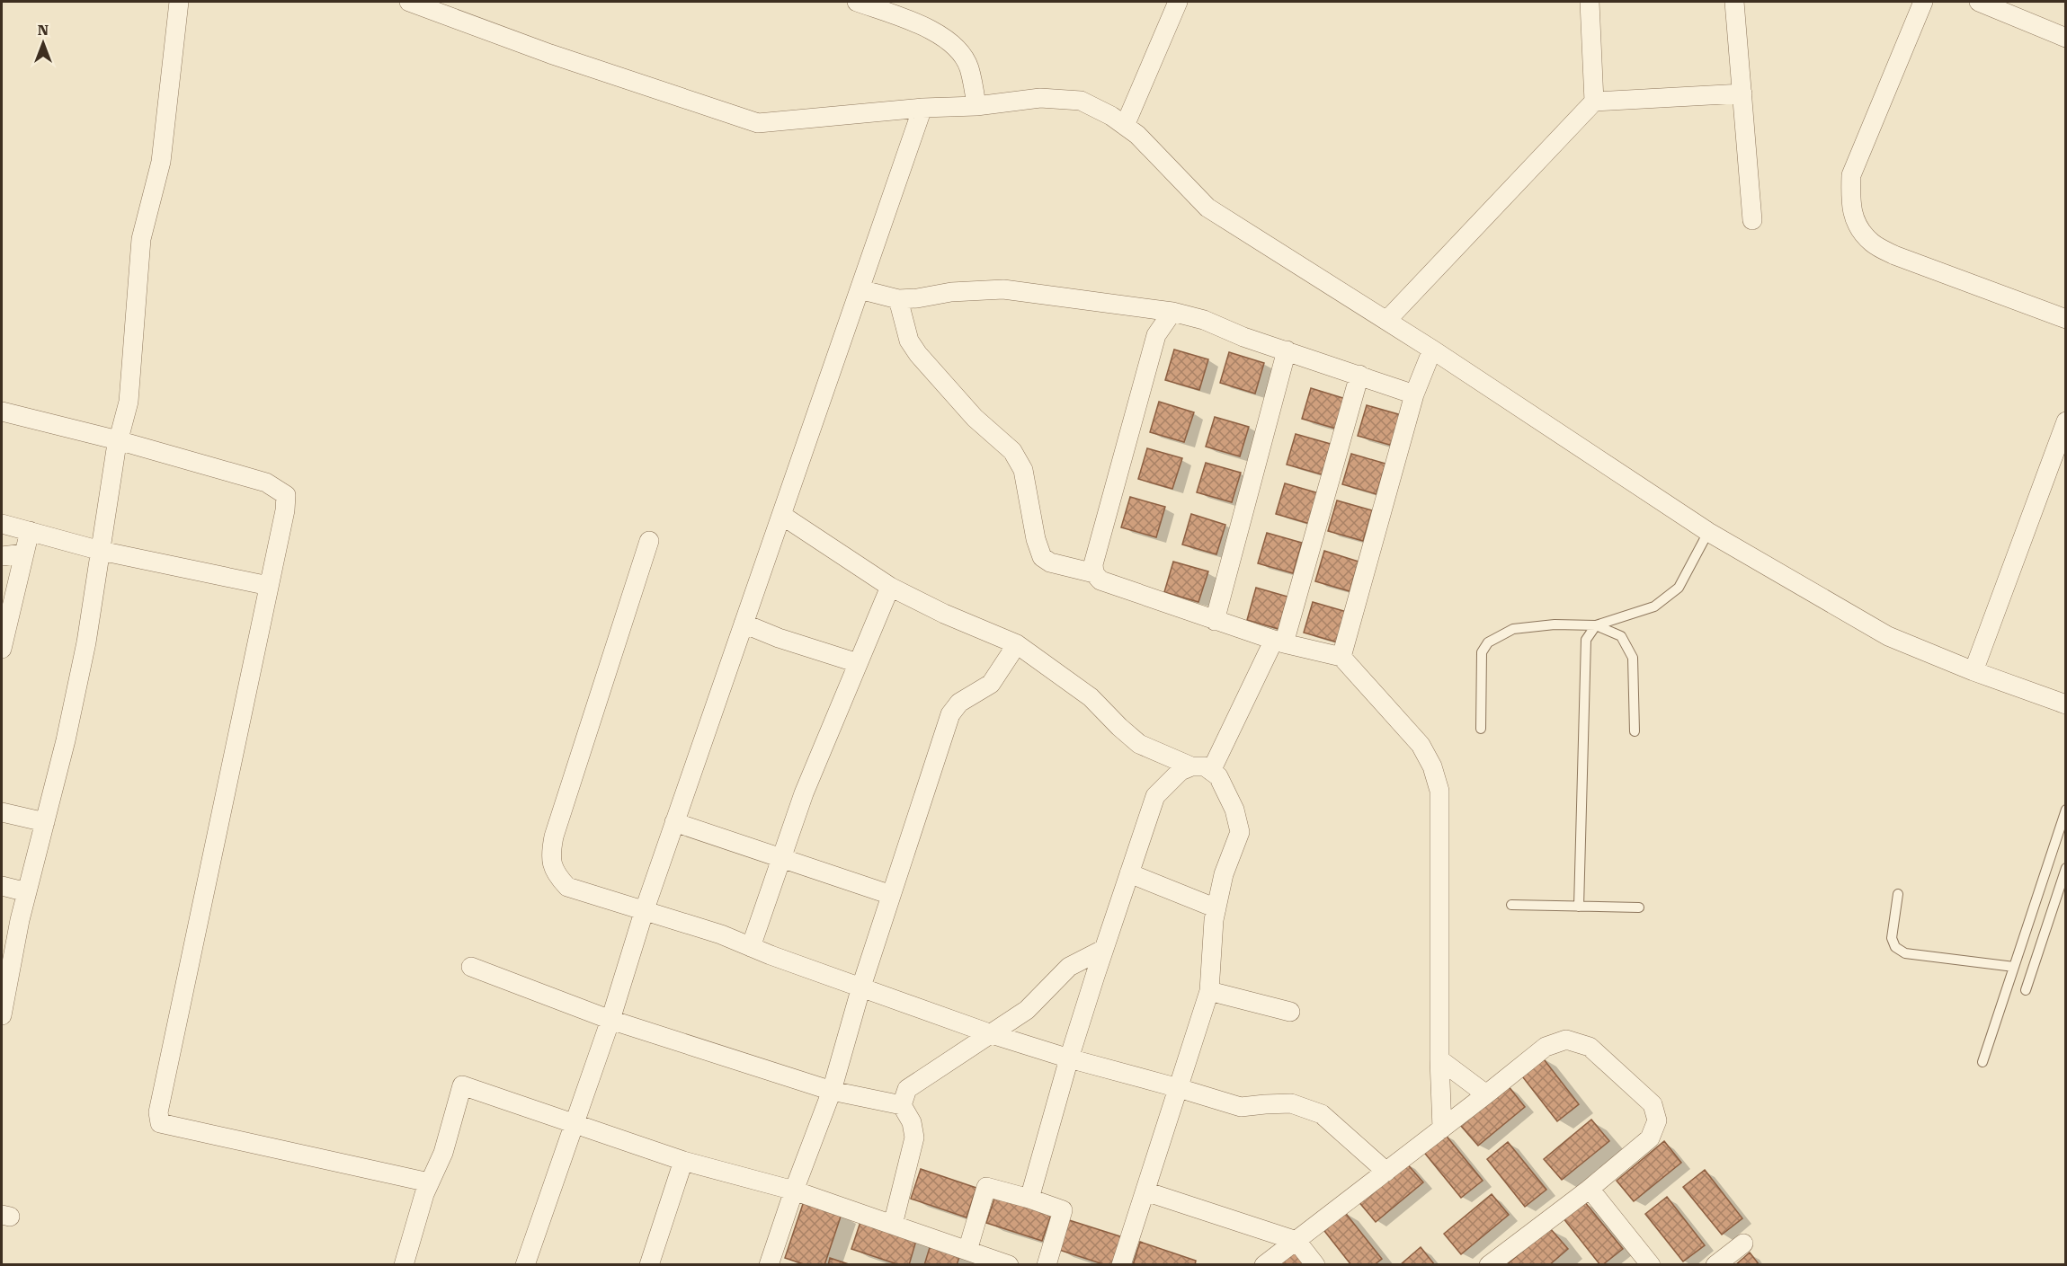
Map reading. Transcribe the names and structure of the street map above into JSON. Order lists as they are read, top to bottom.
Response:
{
  "north": "top"
}
